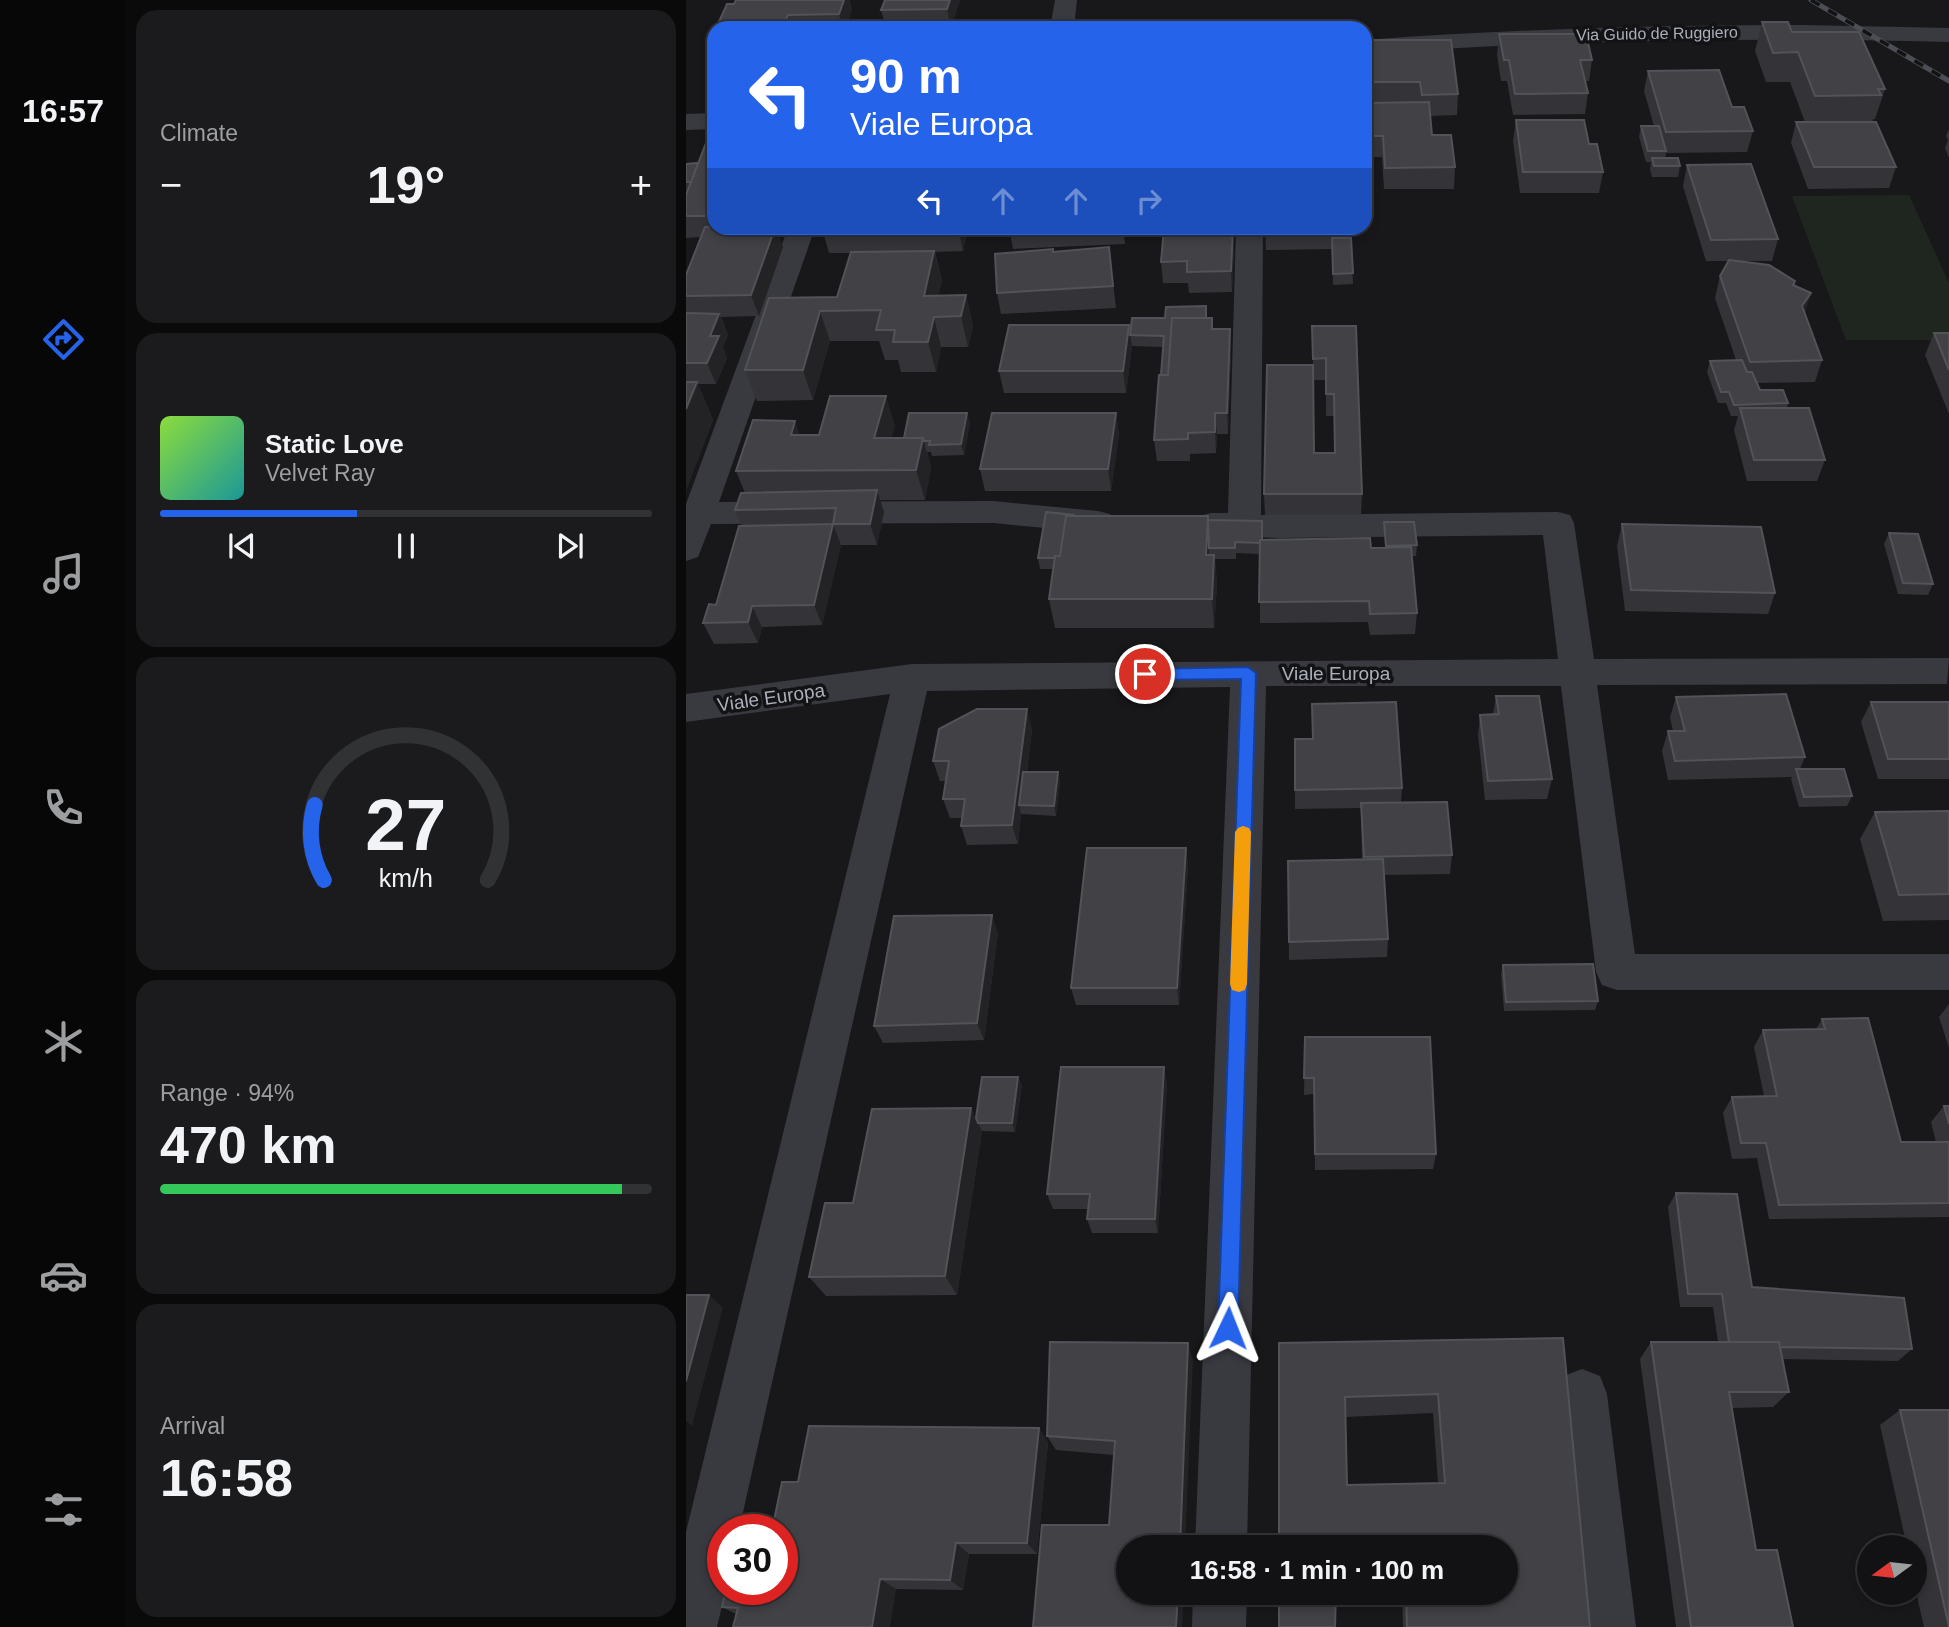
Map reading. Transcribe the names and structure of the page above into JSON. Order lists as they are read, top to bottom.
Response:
{
  "streets": {
    "street": ["Via Guido de Ruggiero", "Viale Europa"]
  },
  "north": "left",
  "page": {
    "tabs": "16:57",
    "tile": [
      "Climate",
      ["Range · 94%", "470 km"],
      ["Arrival", "16:58"]
    ],
    "turn": ["90 m", "Viale Europa"],
    "heat": ["−", "19°", "+"],
    "song": ["Static Love", "Velvet Ray"],
    "limit": "30",
    "trip": "16:58 · 1 min · 100 m",
    "gauge": ["27", "km/h"]
  }
}
